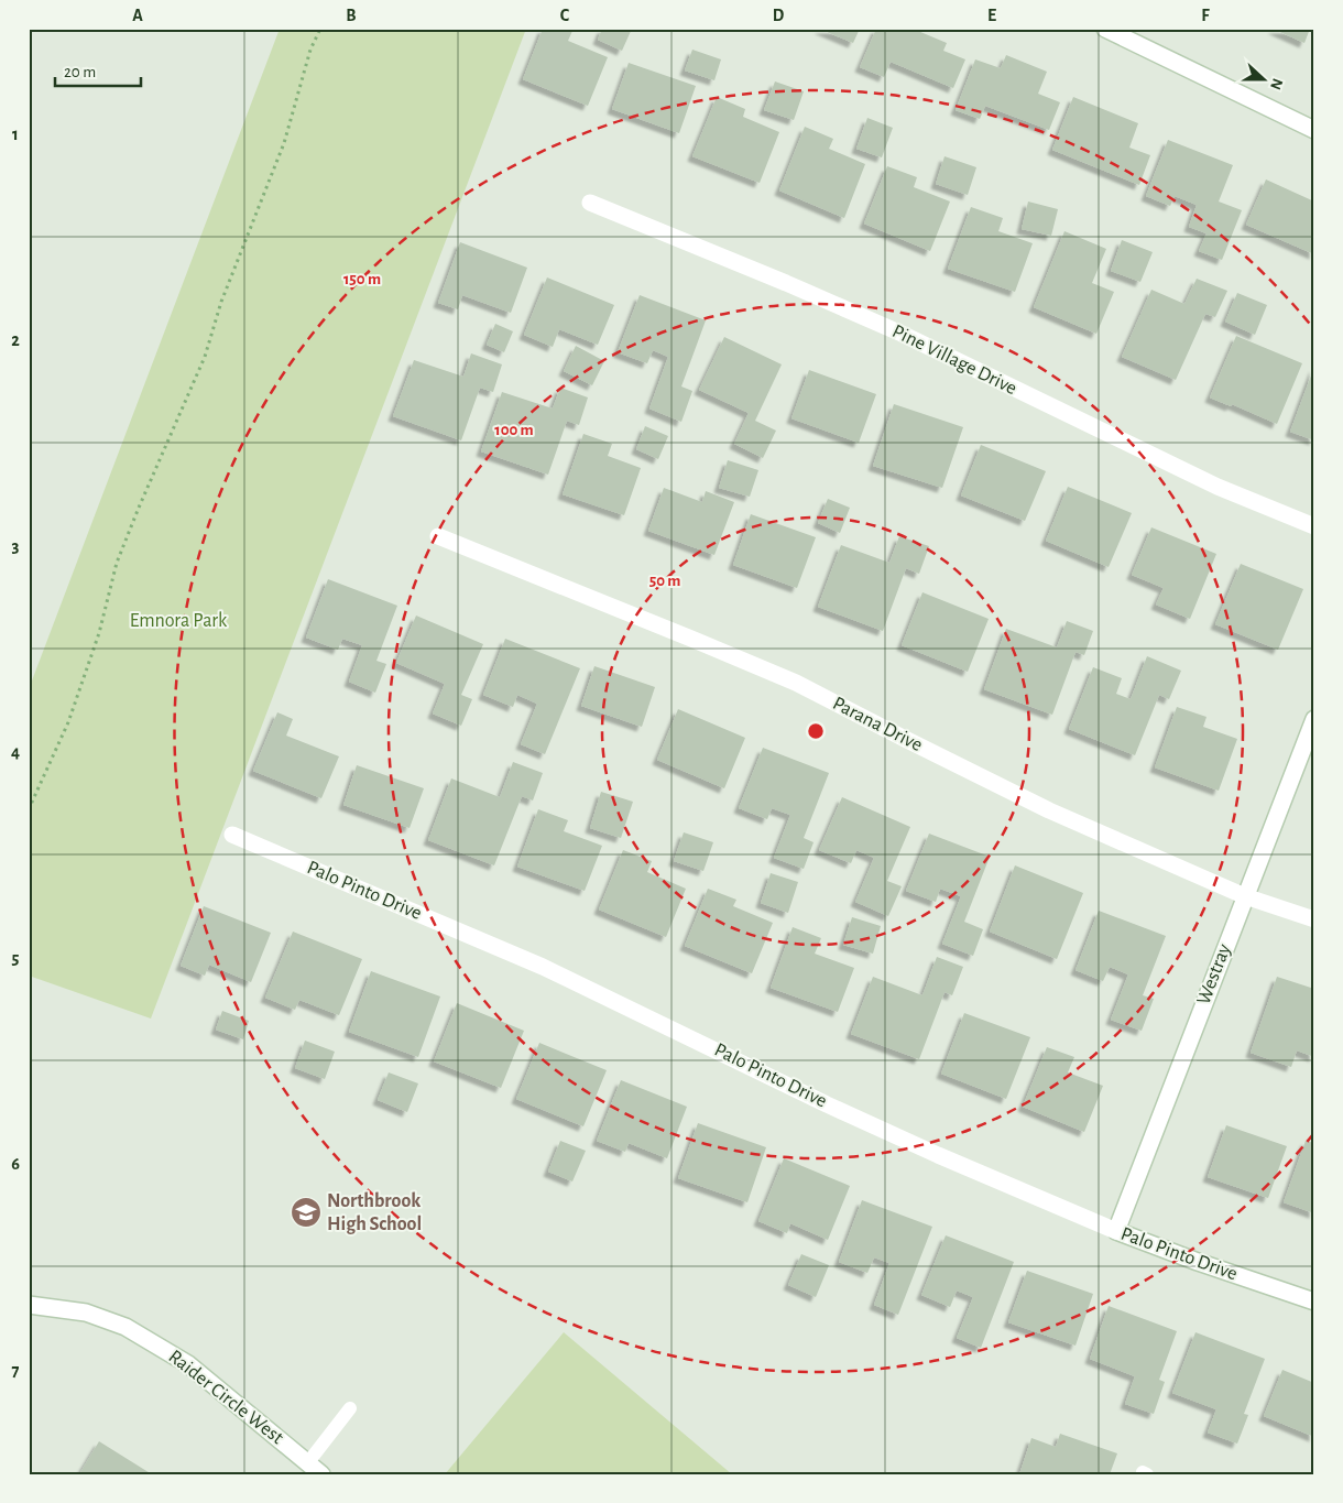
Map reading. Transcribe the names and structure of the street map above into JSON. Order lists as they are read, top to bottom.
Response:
{
  "streets": {
    "street": [
      "Pine Village Drive",
      "Parana Drive",
      "Palo Pinto Drive",
      "Westray",
      "Raider Circle West"
    ]
  },
  "crossings": [
    ["Parana Drive", "Westray"],
    ["Palo Pinto Drive", "Westray"]
  ],
  "parks": ["Emnora Park"],
  "places": {
    "school or university": ["Northbrook High School"]
  },
  "scale_bar": "20 m",
  "north": "right",
  "grid": {
    "columns": [
      "A",
      "B",
      "C",
      "D",
      "E",
      "F"
    ],
    "rows": [
      "1",
      "2",
      "3",
      "4",
      "5",
      "6",
      "7"
    ]
  },
  "rings": ["150 m", "100 m", "50 m"]
}
